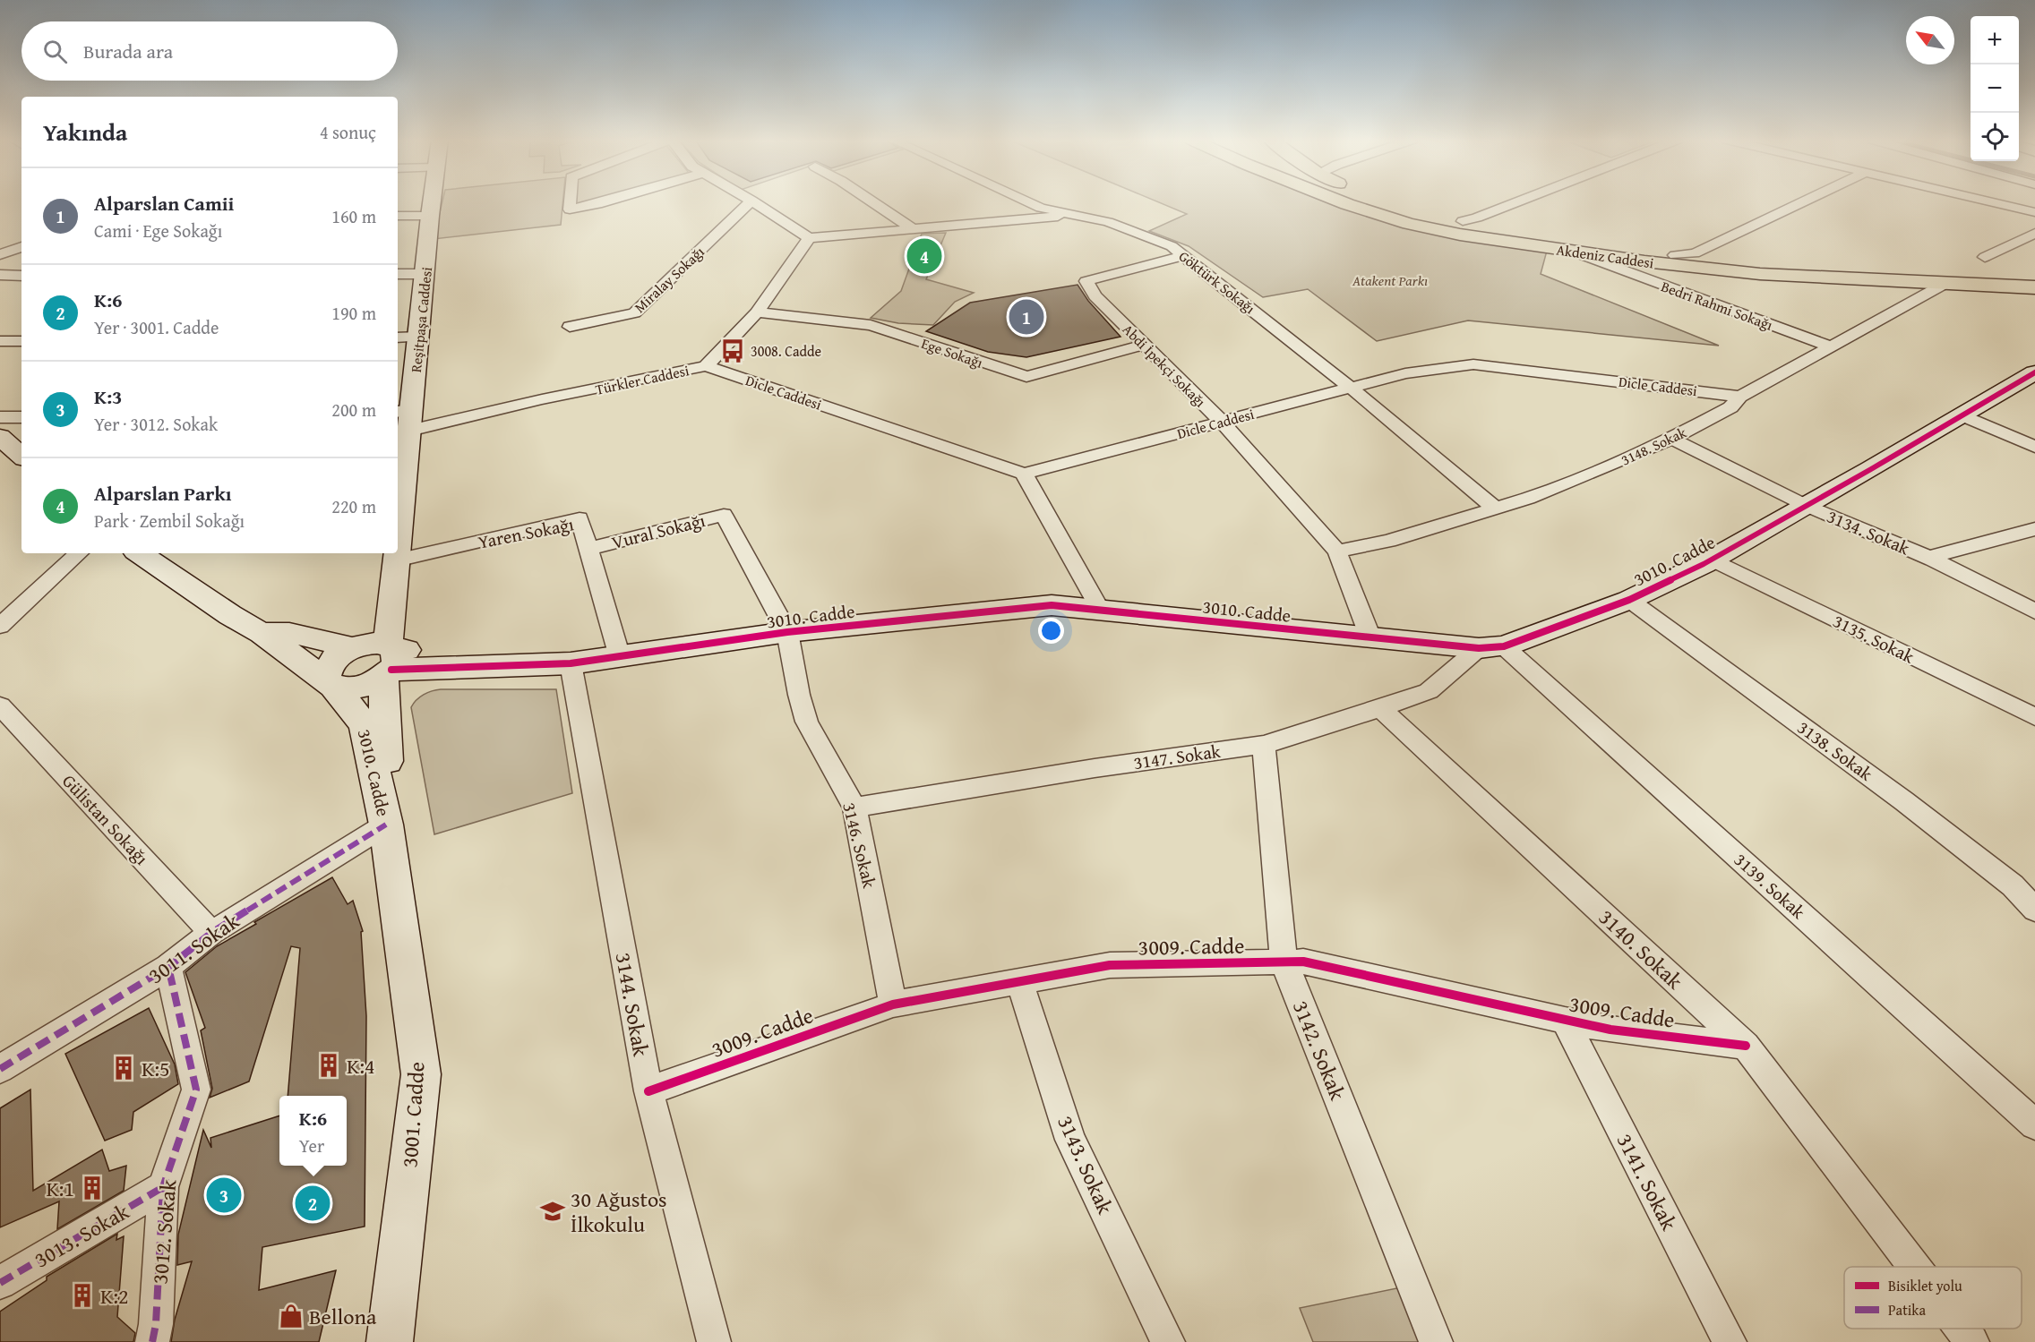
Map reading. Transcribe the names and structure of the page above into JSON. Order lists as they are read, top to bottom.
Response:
{
  "streets": {
    "main road": ["Akdeniz Caddesi"],
    "street": [
      "Miralay Sokağı",
      "Göktürk Sokağı",
      "Bedri Rahmi Sokağı",
      "Reşitpaşa Caddesi",
      "Ege Sokağı",
      "Abdi İpekçi Sokağı",
      "Türkler Caddesi",
      "Dicle Caddesi",
      "3148. Sokak",
      "Vural Sokağı",
      "3134. Sokak",
      "Yaren Sokağı",
      "3010. Cadde",
      "3135. Sokak",
      "3138. Sokak",
      "3147. Sokak",
      "Gülistan Sokağı",
      "3146. Sokak",
      "3139. Sokak",
      "3009. Cadde",
      "3011. Sokak",
      "3140. Sokak",
      "3144. Sokak",
      "3142. Sokak",
      "3001. Cadde",
      "3143. Sokak",
      "3141. Sokak",
      "3012. Sokak",
      "3013. Sokak"
    ]
  },
  "crossings": [
    ["Akdeniz Caddesi", "Bedri Rahmi Sokağı"],
    ["Akdeniz Caddesi", "3148. Sokak"],
    ["Göktürk Sokağı", "Abdi İpekçi Sokağı"],
    ["Göktürk Sokağı", "Dicle Caddesi"],
    ["Göktürk Sokağı", "3148. Sokak"],
    ["Bedri Rahmi Sokağı", "3148. Sokak"],
    ["Reşitpaşa Caddesi", "Türkler Caddesi"],
    ["Reşitpaşa Caddesi", "Yaren Sokağı"],
    ["Reşitpaşa Caddesi", "3010. Cadde"],
    ["Ege Sokağı", "Abdi İpekçi Sokağı"],
    ["Ege Sokağı", "Türkler Caddesi"],
    ["Abdi İpekçi Sokağı", "Dicle Caddesi"],
    ["Abdi İpekçi Sokağı", "3148. Sokak"],
    ["Abdi İpekçi Sokağı", "3010. Cadde"],
    ["Türkler Caddesi", "Dicle Caddesi"],
    ["Dicle Caddesi", "3148. Sokak"],
    ["3148. Sokak", "3134. Sokak"],
    ["Vural Sokağı", "Yaren Sokağı"],
    ["Vural Sokağı", "3010. Cadde"],
    ["Vural Sokağı", "3146. Sokak"],
    ["3134. Sokak", "3010. Cadde"],
    ["Yaren Sokağı", "3010. Cadde"],
    ["3010. Cadde", "3135. Sokak"],
    ["3010. Cadde", "3138. Sokak"],
    ["3010. Cadde", "3147. Sokak"],
    ["3010. Cadde", "3146. Sokak"],
    ["3010. Cadde", "3139. Sokak"],
    ["3010. Cadde", "3011. Sokak"],
    ["3010. Cadde", "3144. Sokak"],
    ["3010. Cadde", "3001. Cadde"],
    ["3147. Sokak", "3146. Sokak"],
    ["3147. Sokak", "3139. Sokak"],
    ["3147. Sokak", "3140. Sokak"],
    ["3147. Sokak", "3142. Sokak"],
    ["Gülistan Sokağı", "3011. Sokak"],
    ["3146. Sokak", "3009. Cadde"],
    ["3009. Cadde", "3140. Sokak"],
    ["3009. Cadde", "3144. Sokak"],
    ["3009. Cadde", "3142. Sokak"],
    ["3009. Cadde", "3143. Sokak"],
    ["3009. Cadde", "3141. Sokak"],
    ["3011. Sokak", "3001. Cadde"],
    ["3011. Sokak", "3012. Sokak"],
    ["3012. Sokak", "3013. Sokak"]
  ],
  "parks": ["Atakent Parkı"],
  "places": {
    "bus stop": ["3008. Cadde"],
    "building": [
      "K:4",
      "K:5",
      "K:1",
      "K:2"
    ],
    "school or university": ["30 Ağustos İlkokulu"],
    "shop": ["Bellona"]
  },
  "legend": ["Bisiklet yolu", "Patika"],
  "north": "top left",
  "page": {
    "map_buttons": ["+", "−"],
    "search": "Burada ara",
    "heading": ["Yakında", "4 sonuç"],
    "list": [
      {
        "mark": "1",
        "name": "Alparslan Camii",
        "note": "Cami · Ege Sokağı",
        "value": "160 m"
      },
      {
        "mark": "2",
        "name": "K:6",
        "note": "Yer · 3001. Cadde",
        "value": "190 m"
      },
      {
        "mark": "3",
        "name": "K:3",
        "note": "Yer · 3012. Sokak",
        "value": "200 m"
      },
      {
        "mark": "4",
        "name": "Alparslan Parkı",
        "note": "Park · Zembil Sokağı",
        "value": "220 m"
      }
    ],
    "pins": [
      "4",
      "1",
      "3",
      "2"
    ],
    "popup": ["K:6", "Yer"]
  }
}
